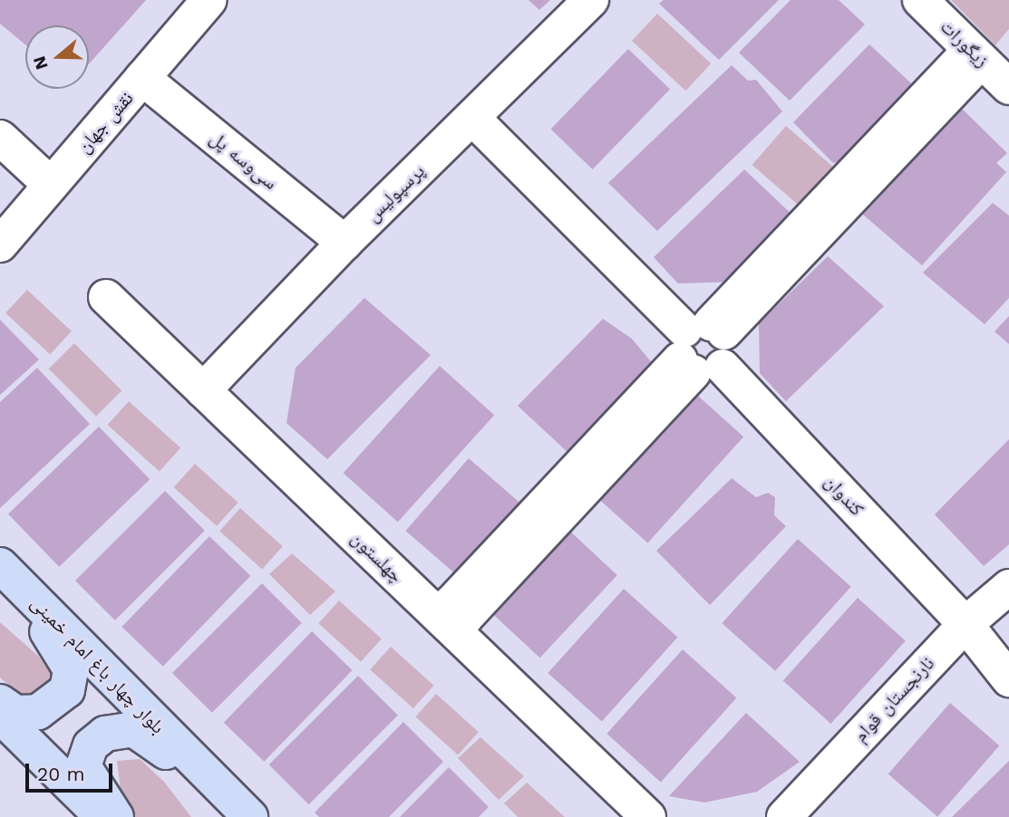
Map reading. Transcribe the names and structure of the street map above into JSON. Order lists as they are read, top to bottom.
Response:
{
  "streets": {
    "main road": ["بلوار چهار باغ امام خمینی"],
    "street": [
      "زیگورات",
      "نقش جهان",
      "سی‌وسه پل",
      "پرسپولیس",
      "کندوان",
      "چهلستون",
      "نارنجستان قوام"
    ]
  },
  "crossings": [
    ["نقش جهان", "سی‌وسه پل"],
    ["سی‌وسه پل", "پرسپولیس"],
    ["پرسپولیس", "کندوان"],
    ["پرسپولیس", "چهلستون"],
    ["کندوان", "نارنجستان قوام"]
  ],
  "scale_bar": "20 m",
  "north": "left"
}
